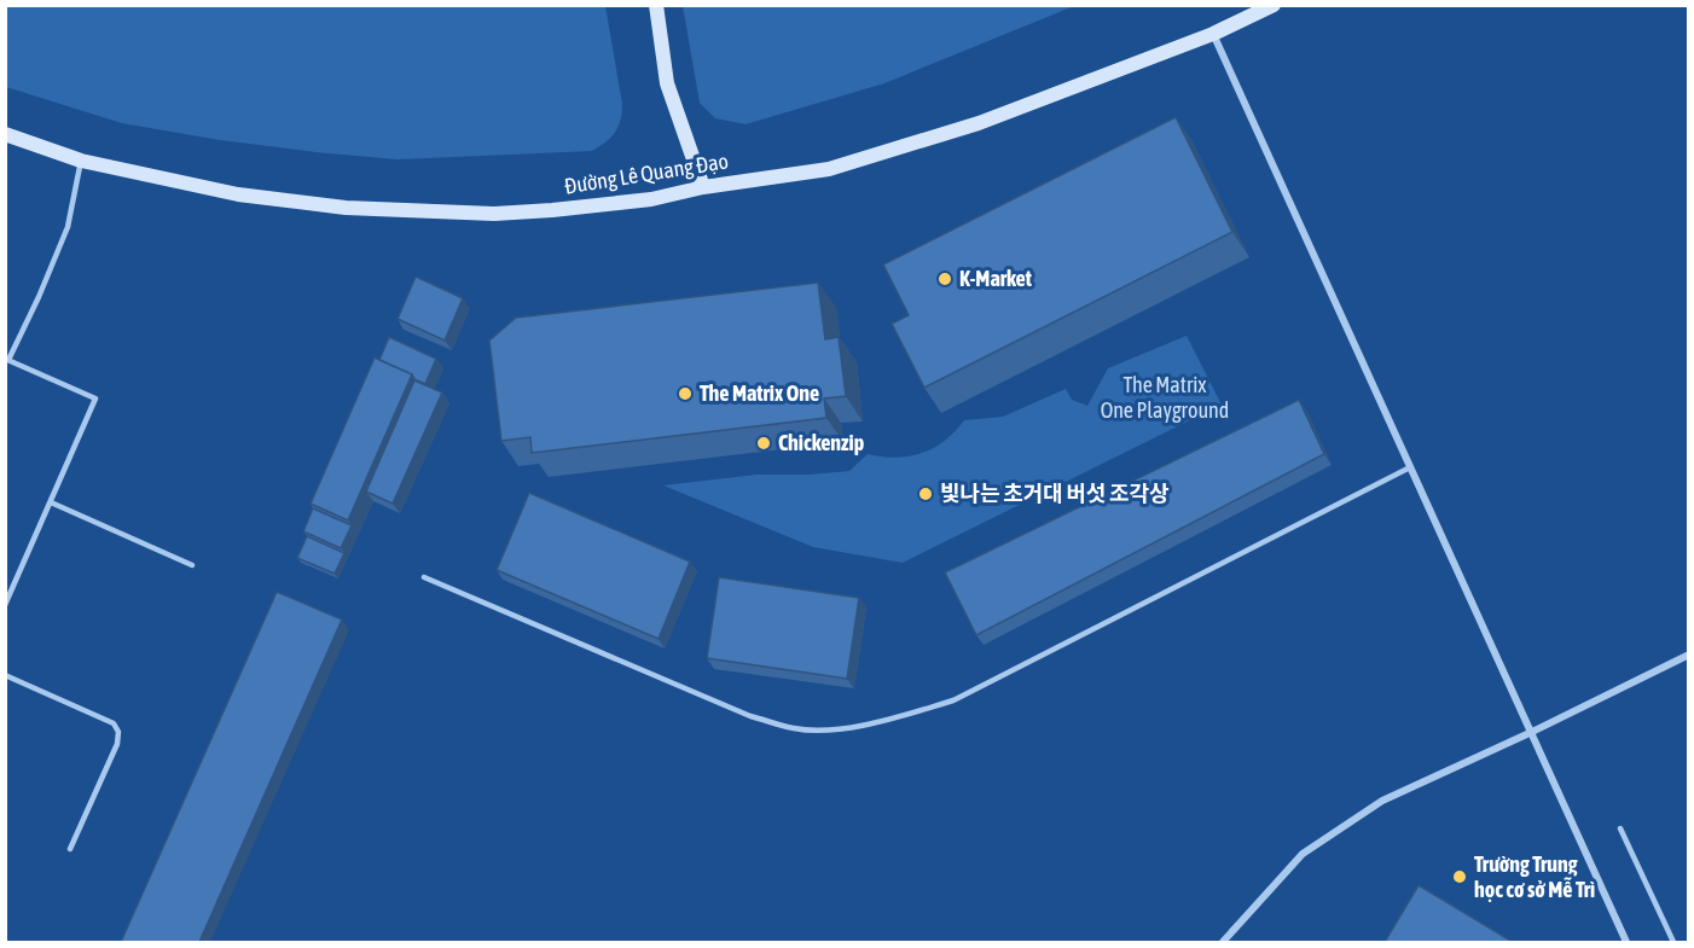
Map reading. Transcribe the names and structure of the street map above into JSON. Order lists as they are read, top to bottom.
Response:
{
  "streets": {
    "main road": ["Đường Lê Quang Đạo"]
  },
  "parks": ["The Matrix One Playground"],
  "places": [
    "K-Market",
    "The Matrix One",
    "Chickenzip",
    "빛나는 초거대 버섯 조각상",
    "Trường Trung học cơ sở Mễ Trì"
  ]
}
